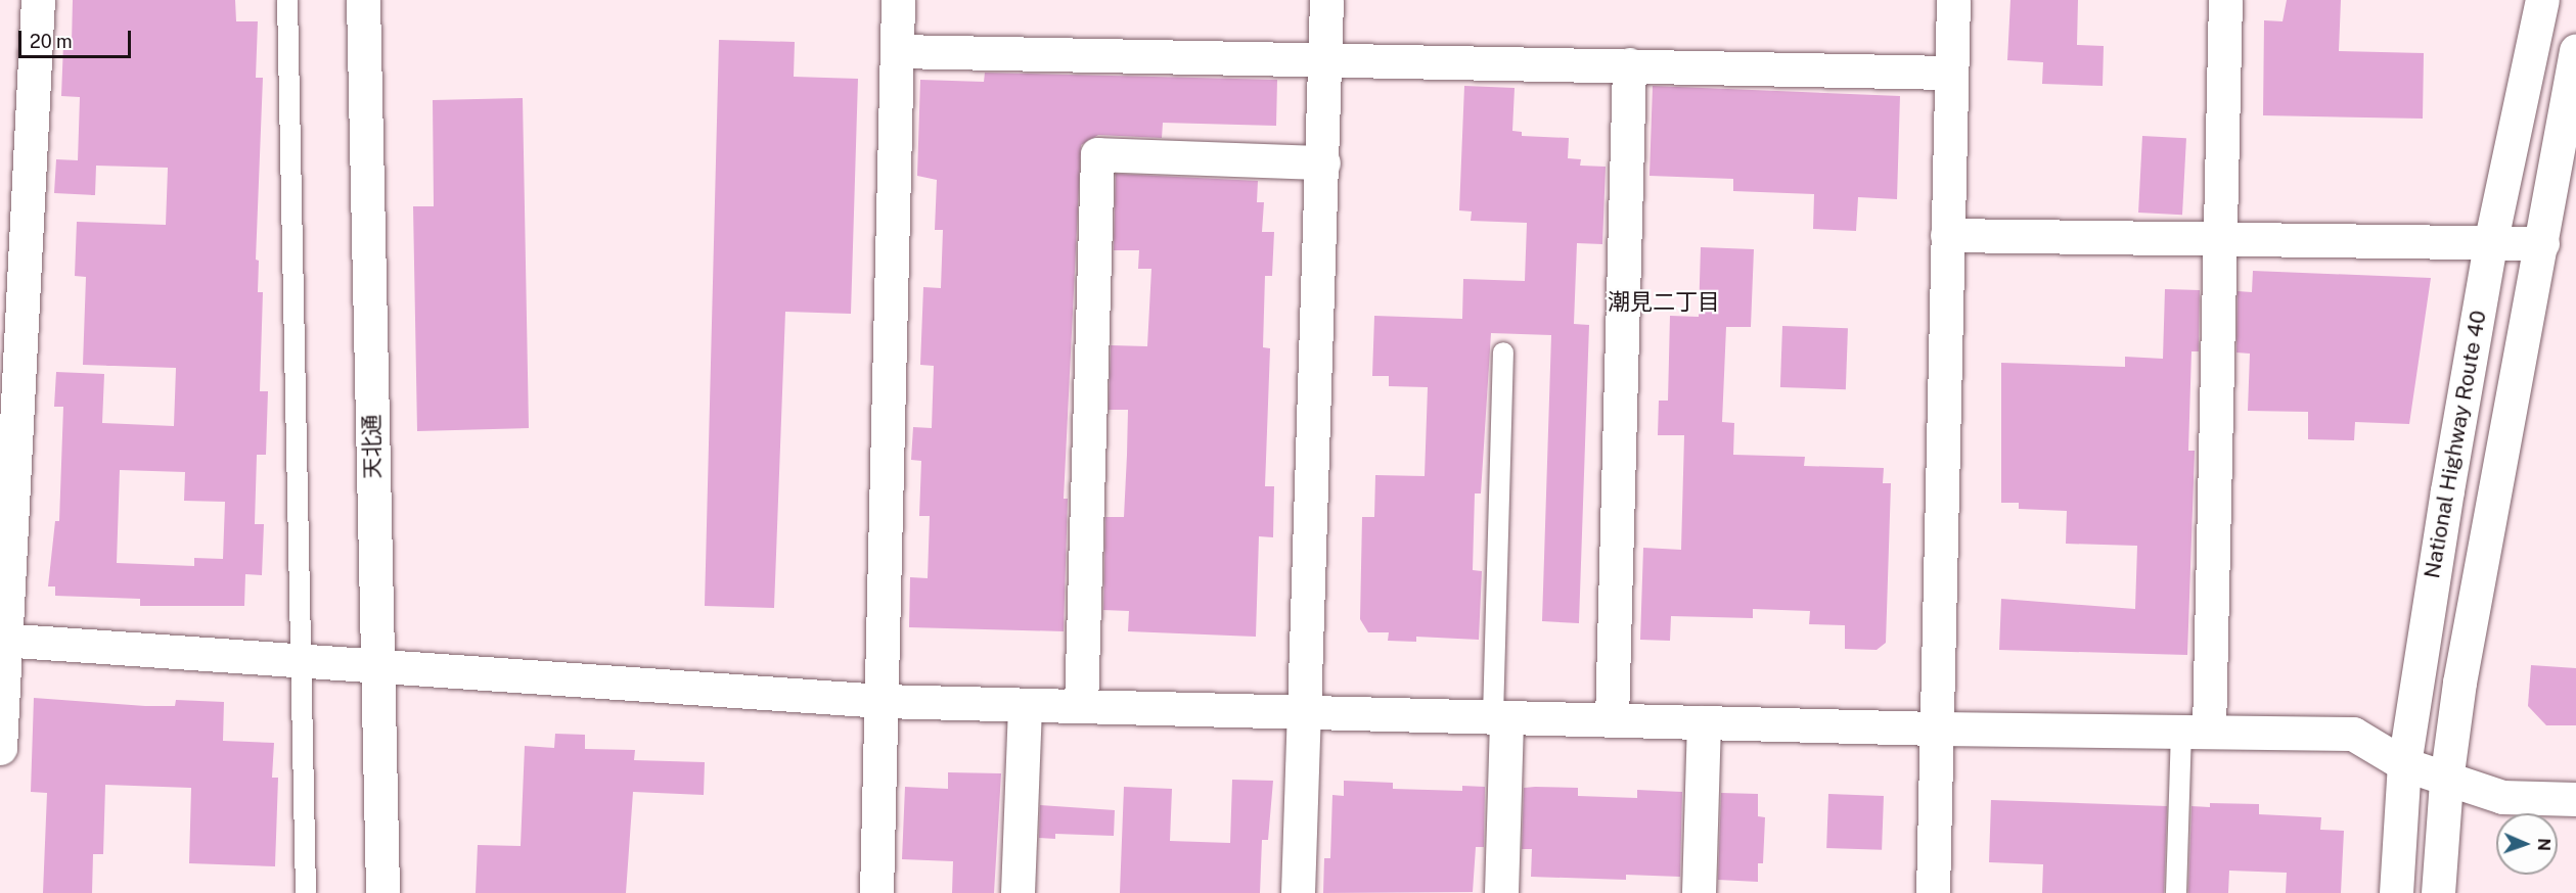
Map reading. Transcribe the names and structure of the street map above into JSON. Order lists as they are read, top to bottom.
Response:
{
  "streets": {
    "main road": ["National Highway Route 40", "天北通"]
  },
  "districts": ["潮見二丁目"],
  "scale_bar": "20 m",
  "north": "right"
}
